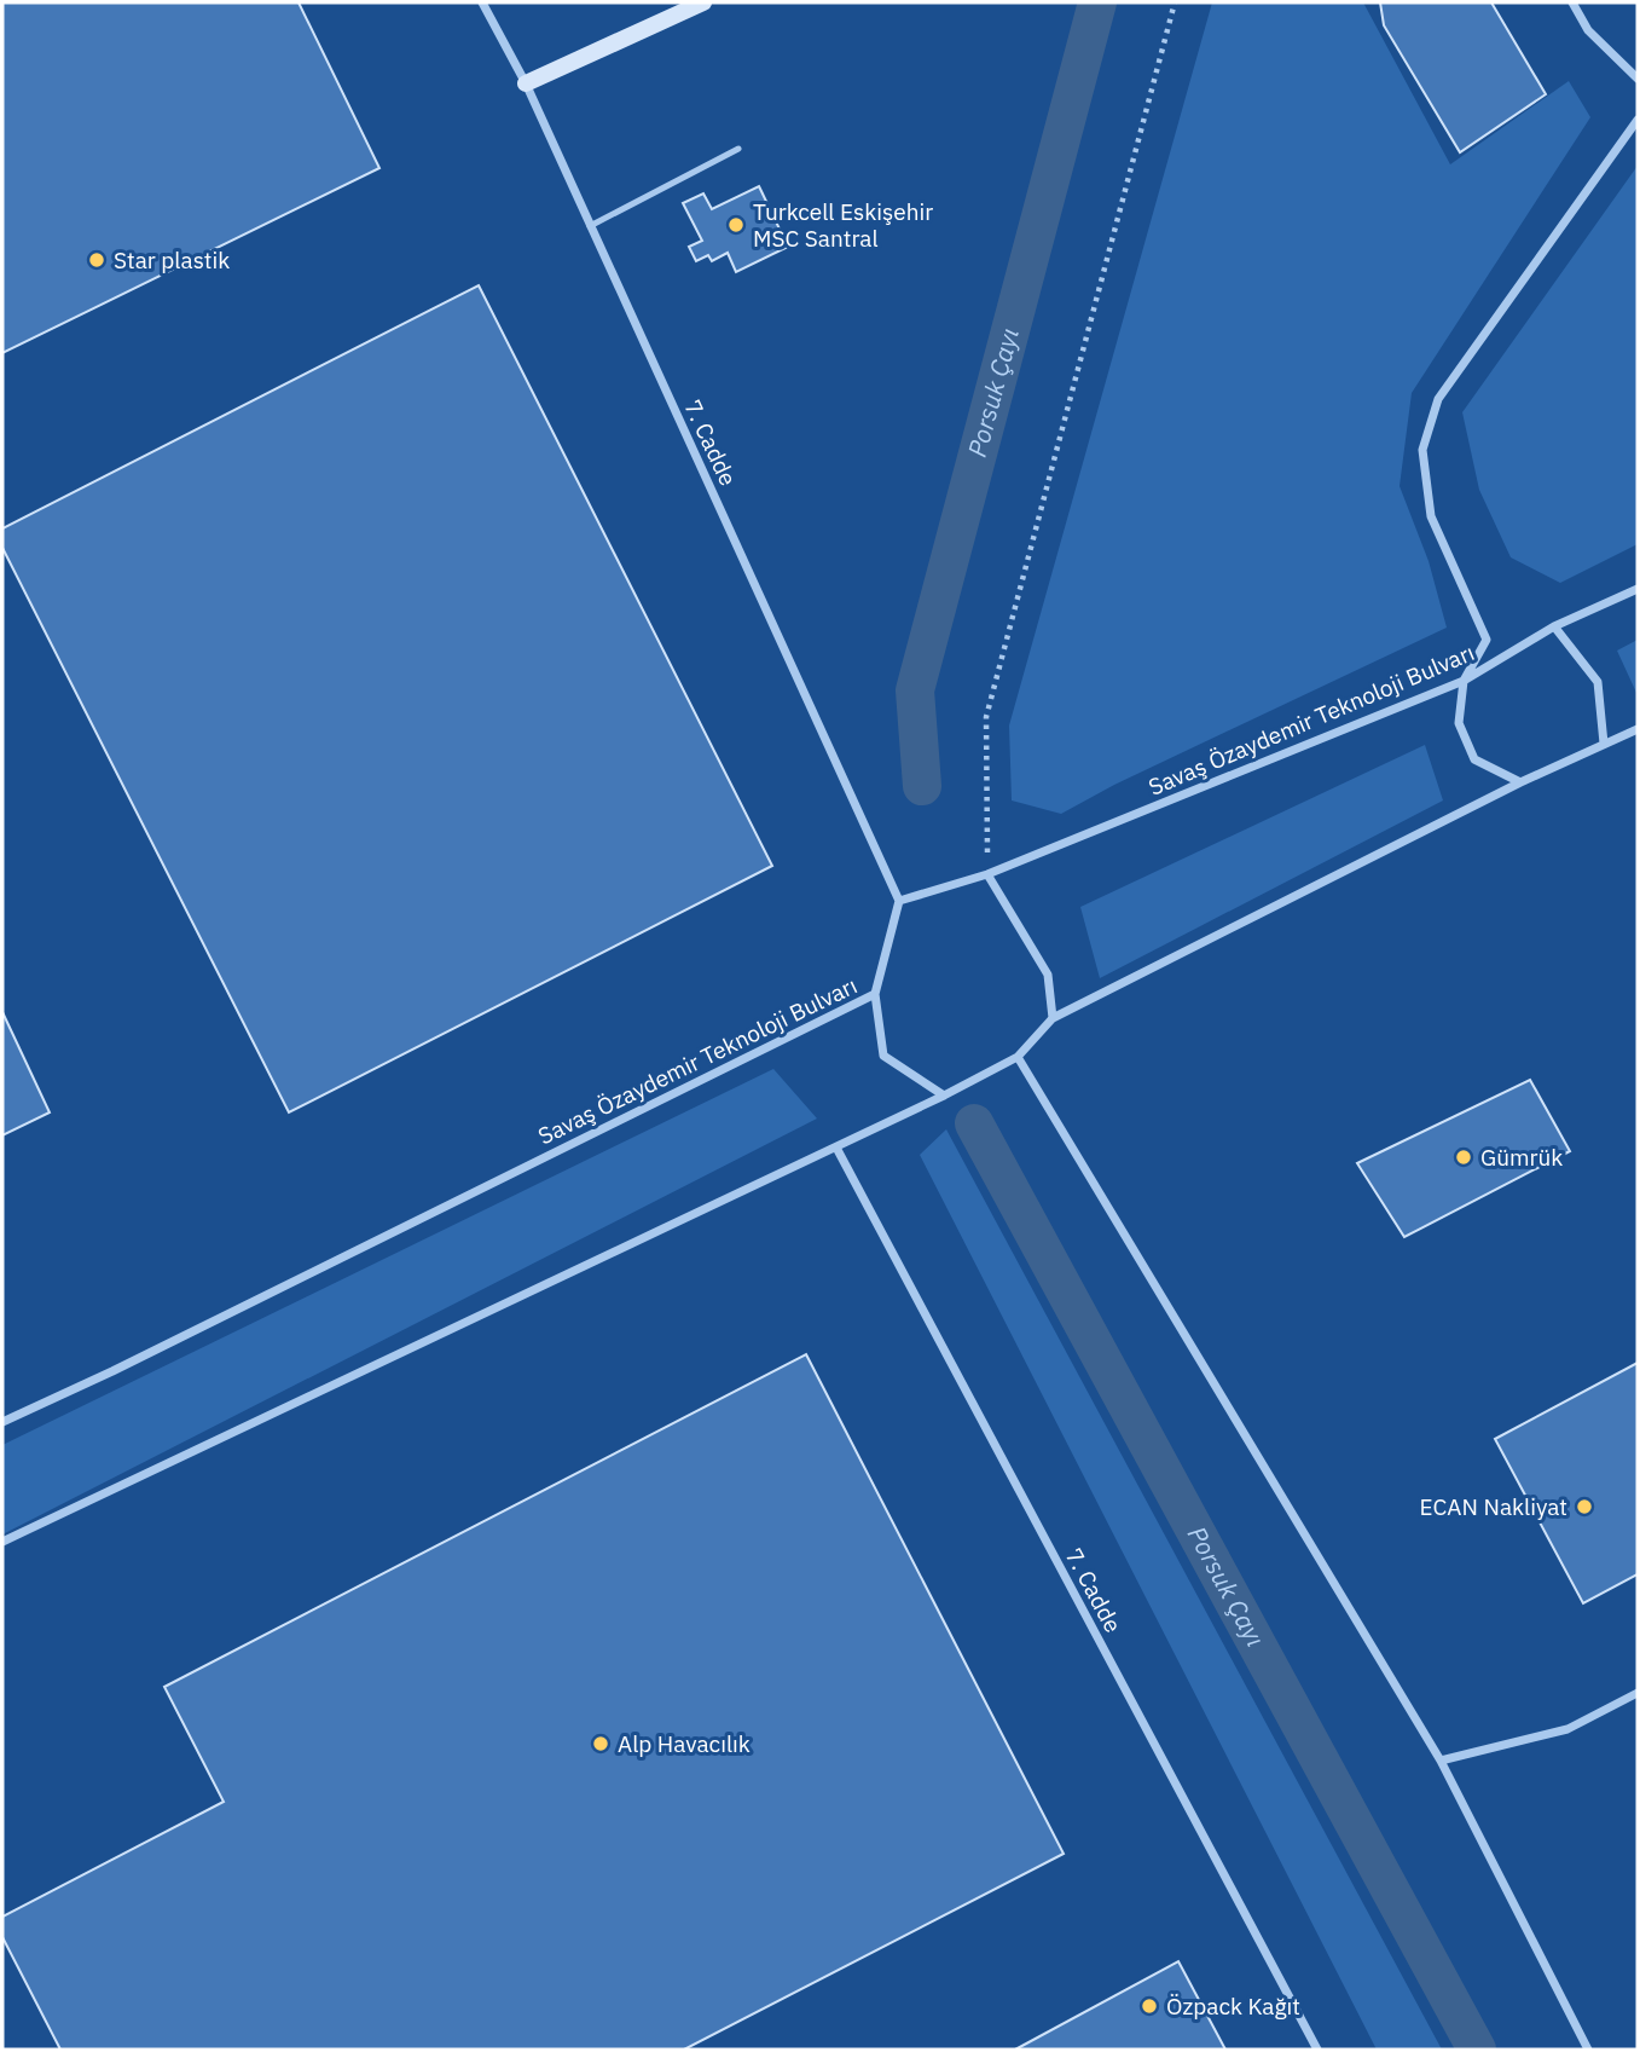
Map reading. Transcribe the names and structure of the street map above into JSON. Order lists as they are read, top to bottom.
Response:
{
  "streets": {
    "street": ["7. Cadde", "Savaş Özaydemir Teknoloji Bulvarı"]
  },
  "crossings": [
    ["7. Cadde", "Savaş Özaydemir Teknoloji Bulvarı"]
  ],
  "water": ["Porsuk Çayı"],
  "places": [
    "Turkcell Eskişehir MSC Santral",
    "Star plastik",
    "Gümrük",
    "ECAN Nakliyat",
    "Alp Havacılık",
    "Özpack Kağıt"
  ]
}
